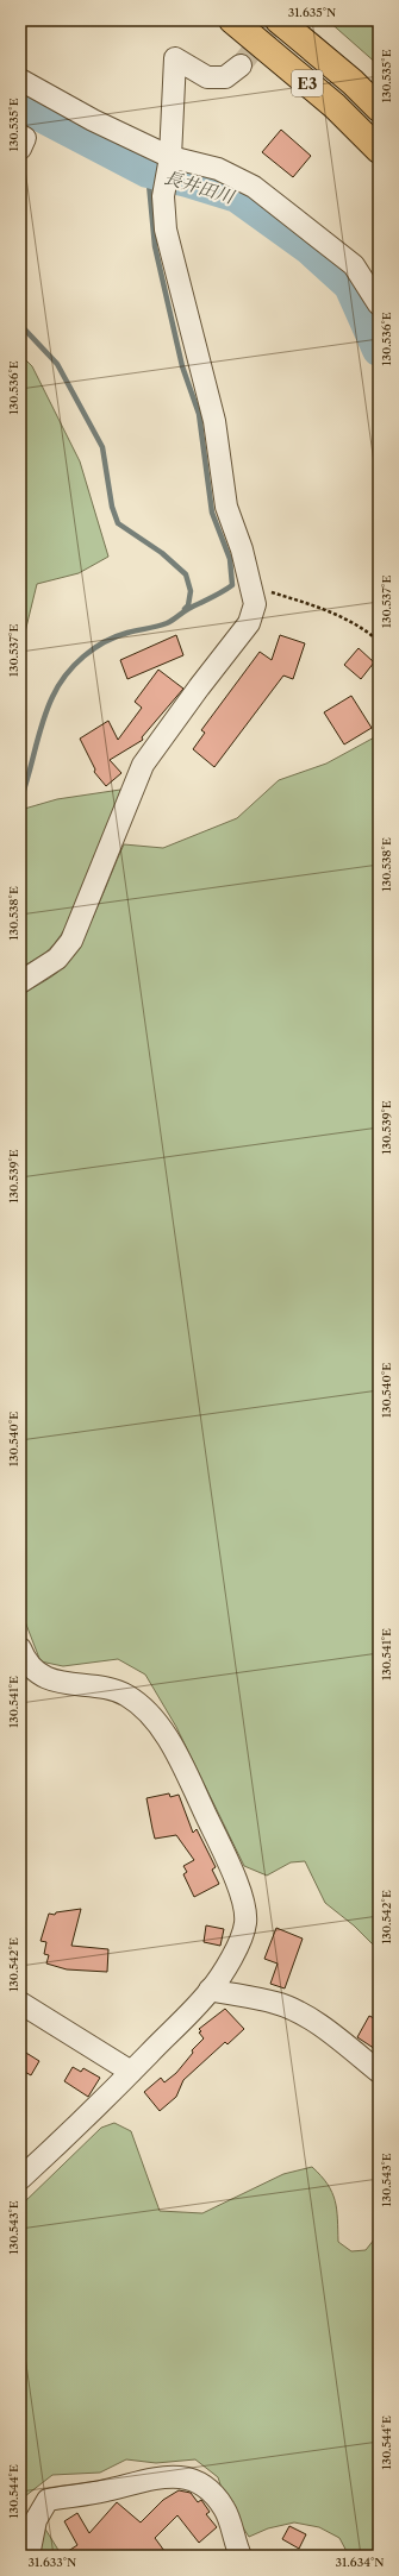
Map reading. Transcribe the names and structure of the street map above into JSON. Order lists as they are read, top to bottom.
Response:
{
  "streets": {
    "highway": ["E3"]
  },
  "water": ["長井田川"],
  "coordinates": [
    "31.635°N",
    "130.535°E",
    "130.536°E",
    "130.537°E",
    "130.538°E",
    "130.539°E",
    "130.540°E",
    "130.541°E",
    "130.542°E",
    "130.543°E",
    "130.544°E",
    "31.633°N",
    "31.634°N"
  ]
}
